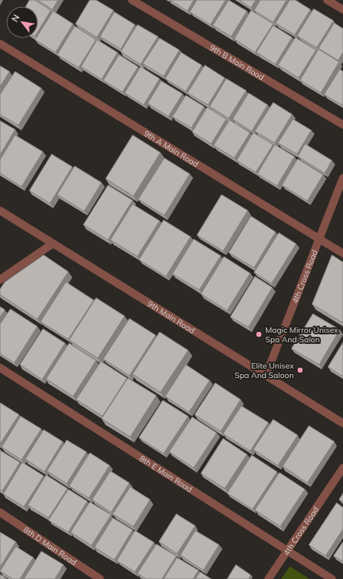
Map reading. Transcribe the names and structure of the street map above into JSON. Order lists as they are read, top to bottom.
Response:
{
  "streets": {
    "street": [
      "9th B Main Road",
      "9th A Main Road",
      "4th Cross Road",
      "9th Main Road",
      "8th E Main Road",
      "8th D Main Road"
    ]
  },
  "crossings": [
    ["9th A Main Road", "4th Cross Road"],
    ["4th Cross Road", "9th Main Road"],
    ["4th Cross Road", "8th E Main Road"]
  ],
  "places": ["Magic Mirror Unisex Spa And Salon", "Elite Unisex Spa And Saloon"],
  "north": "top left"
}
